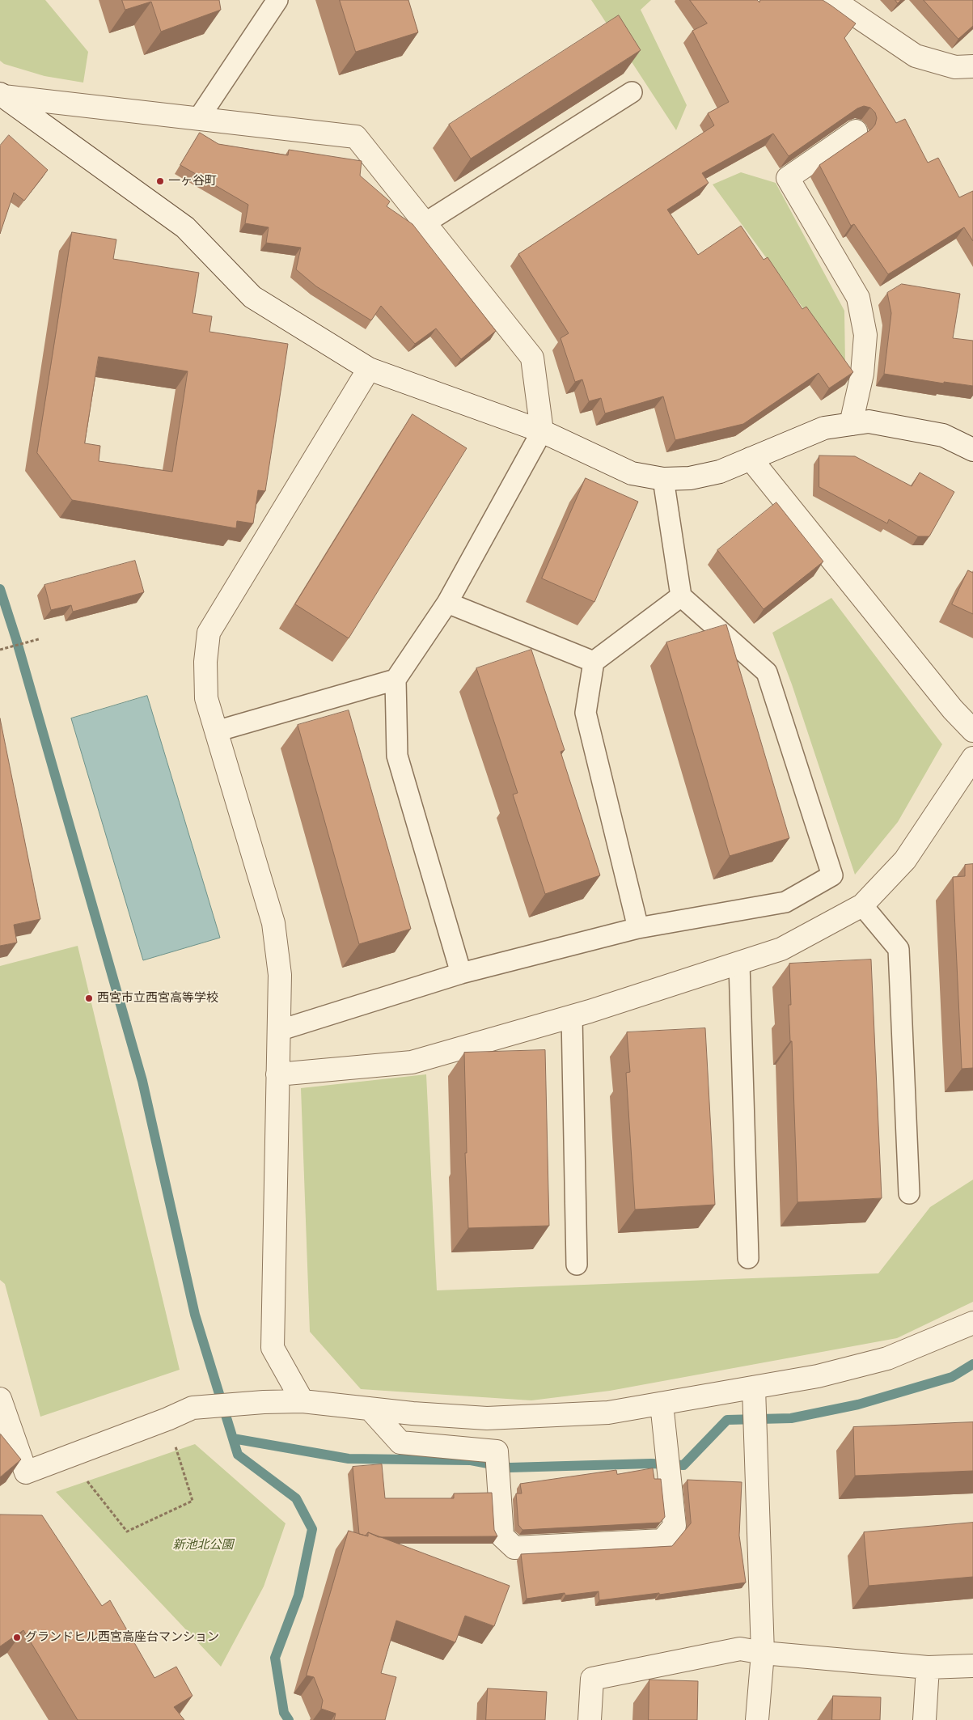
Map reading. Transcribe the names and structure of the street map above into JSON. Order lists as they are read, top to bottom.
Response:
{
  "parks": ["新池北公園"],
  "places": ["一ヶ谷町", "西宮市立西宮高等学校", "グランドヒル西宮高座台マンション"]
}
